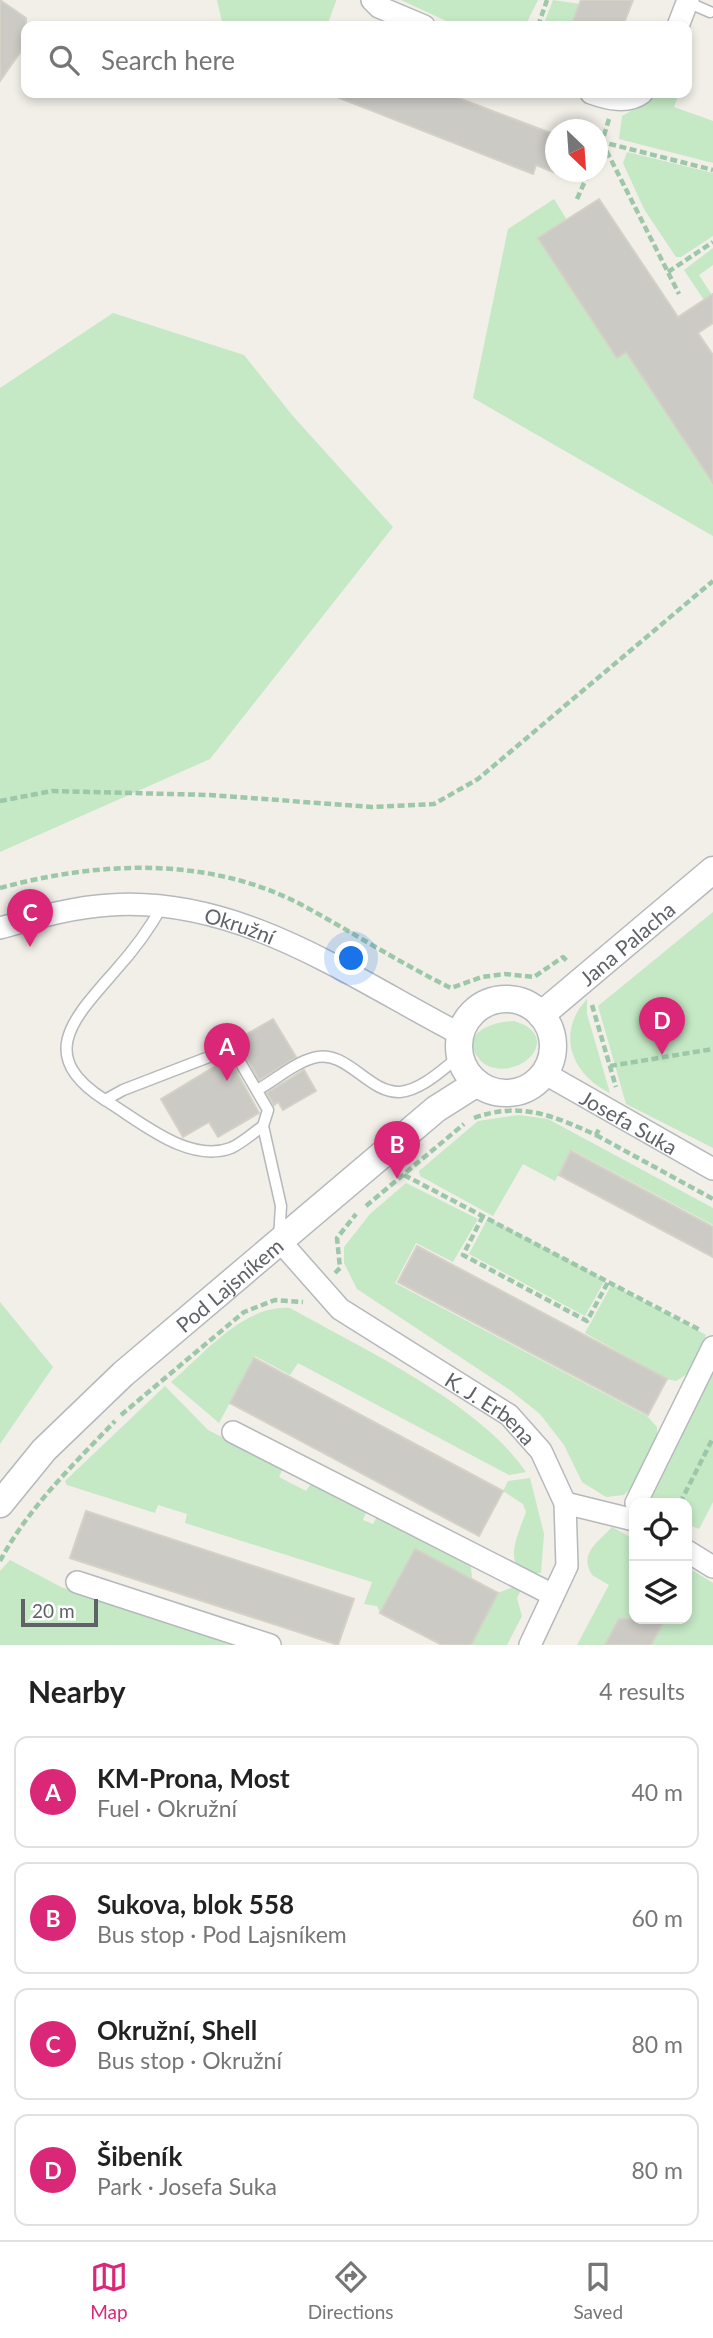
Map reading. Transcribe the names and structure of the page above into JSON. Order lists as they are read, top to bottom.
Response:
{
  "streets": {
    "street": [
      "Okružní",
      "Jana Palacha",
      "Josefa Suka",
      "Pod Lajsníkem",
      "K. J. Erbena"
    ]
  },
  "crossings": [
    ["Okružní", "Jana Palacha"],
    ["Okružní", "Josefa Suka"],
    ["Okružní", "Pod Lajsníkem"],
    ["Jana Palacha", "Josefa Suka"],
    ["Jana Palacha", "Pod Lajsníkem"],
    ["Josefa Suka", "Pod Lajsníkem"],
    ["Pod Lajsníkem", "K. J. Erbena"]
  ],
  "scale_bar": "20 m",
  "north": "bottom right",
  "page": {
    "search": "Search here",
    "pins": [
      "C",
      "D",
      "A",
      "B"
    ],
    "scale": "20 m",
    "heading": ["Nearby", "4 results"],
    "list": [
      {
        "mark": "A",
        "name": "KM-Prona, Most",
        "note": "Fuel · Okružní",
        "value": "40 m"
      },
      {
        "mark": "B",
        "name": "Sukova, blok 558",
        "note": "Bus stop · Pod Lajsníkem",
        "value": "60 m"
      },
      {
        "mark": "C",
        "name": "Okružní, Shell",
        "note": "Bus stop · Okružní",
        "value": "80 m"
      },
      {
        "mark": "D",
        "name": "Šibeník",
        "note": "Park · Josefa Suka",
        "value": "80 m"
      }
    ],
    "nav": ["Map", "Directions", "Saved"]
  }
}
